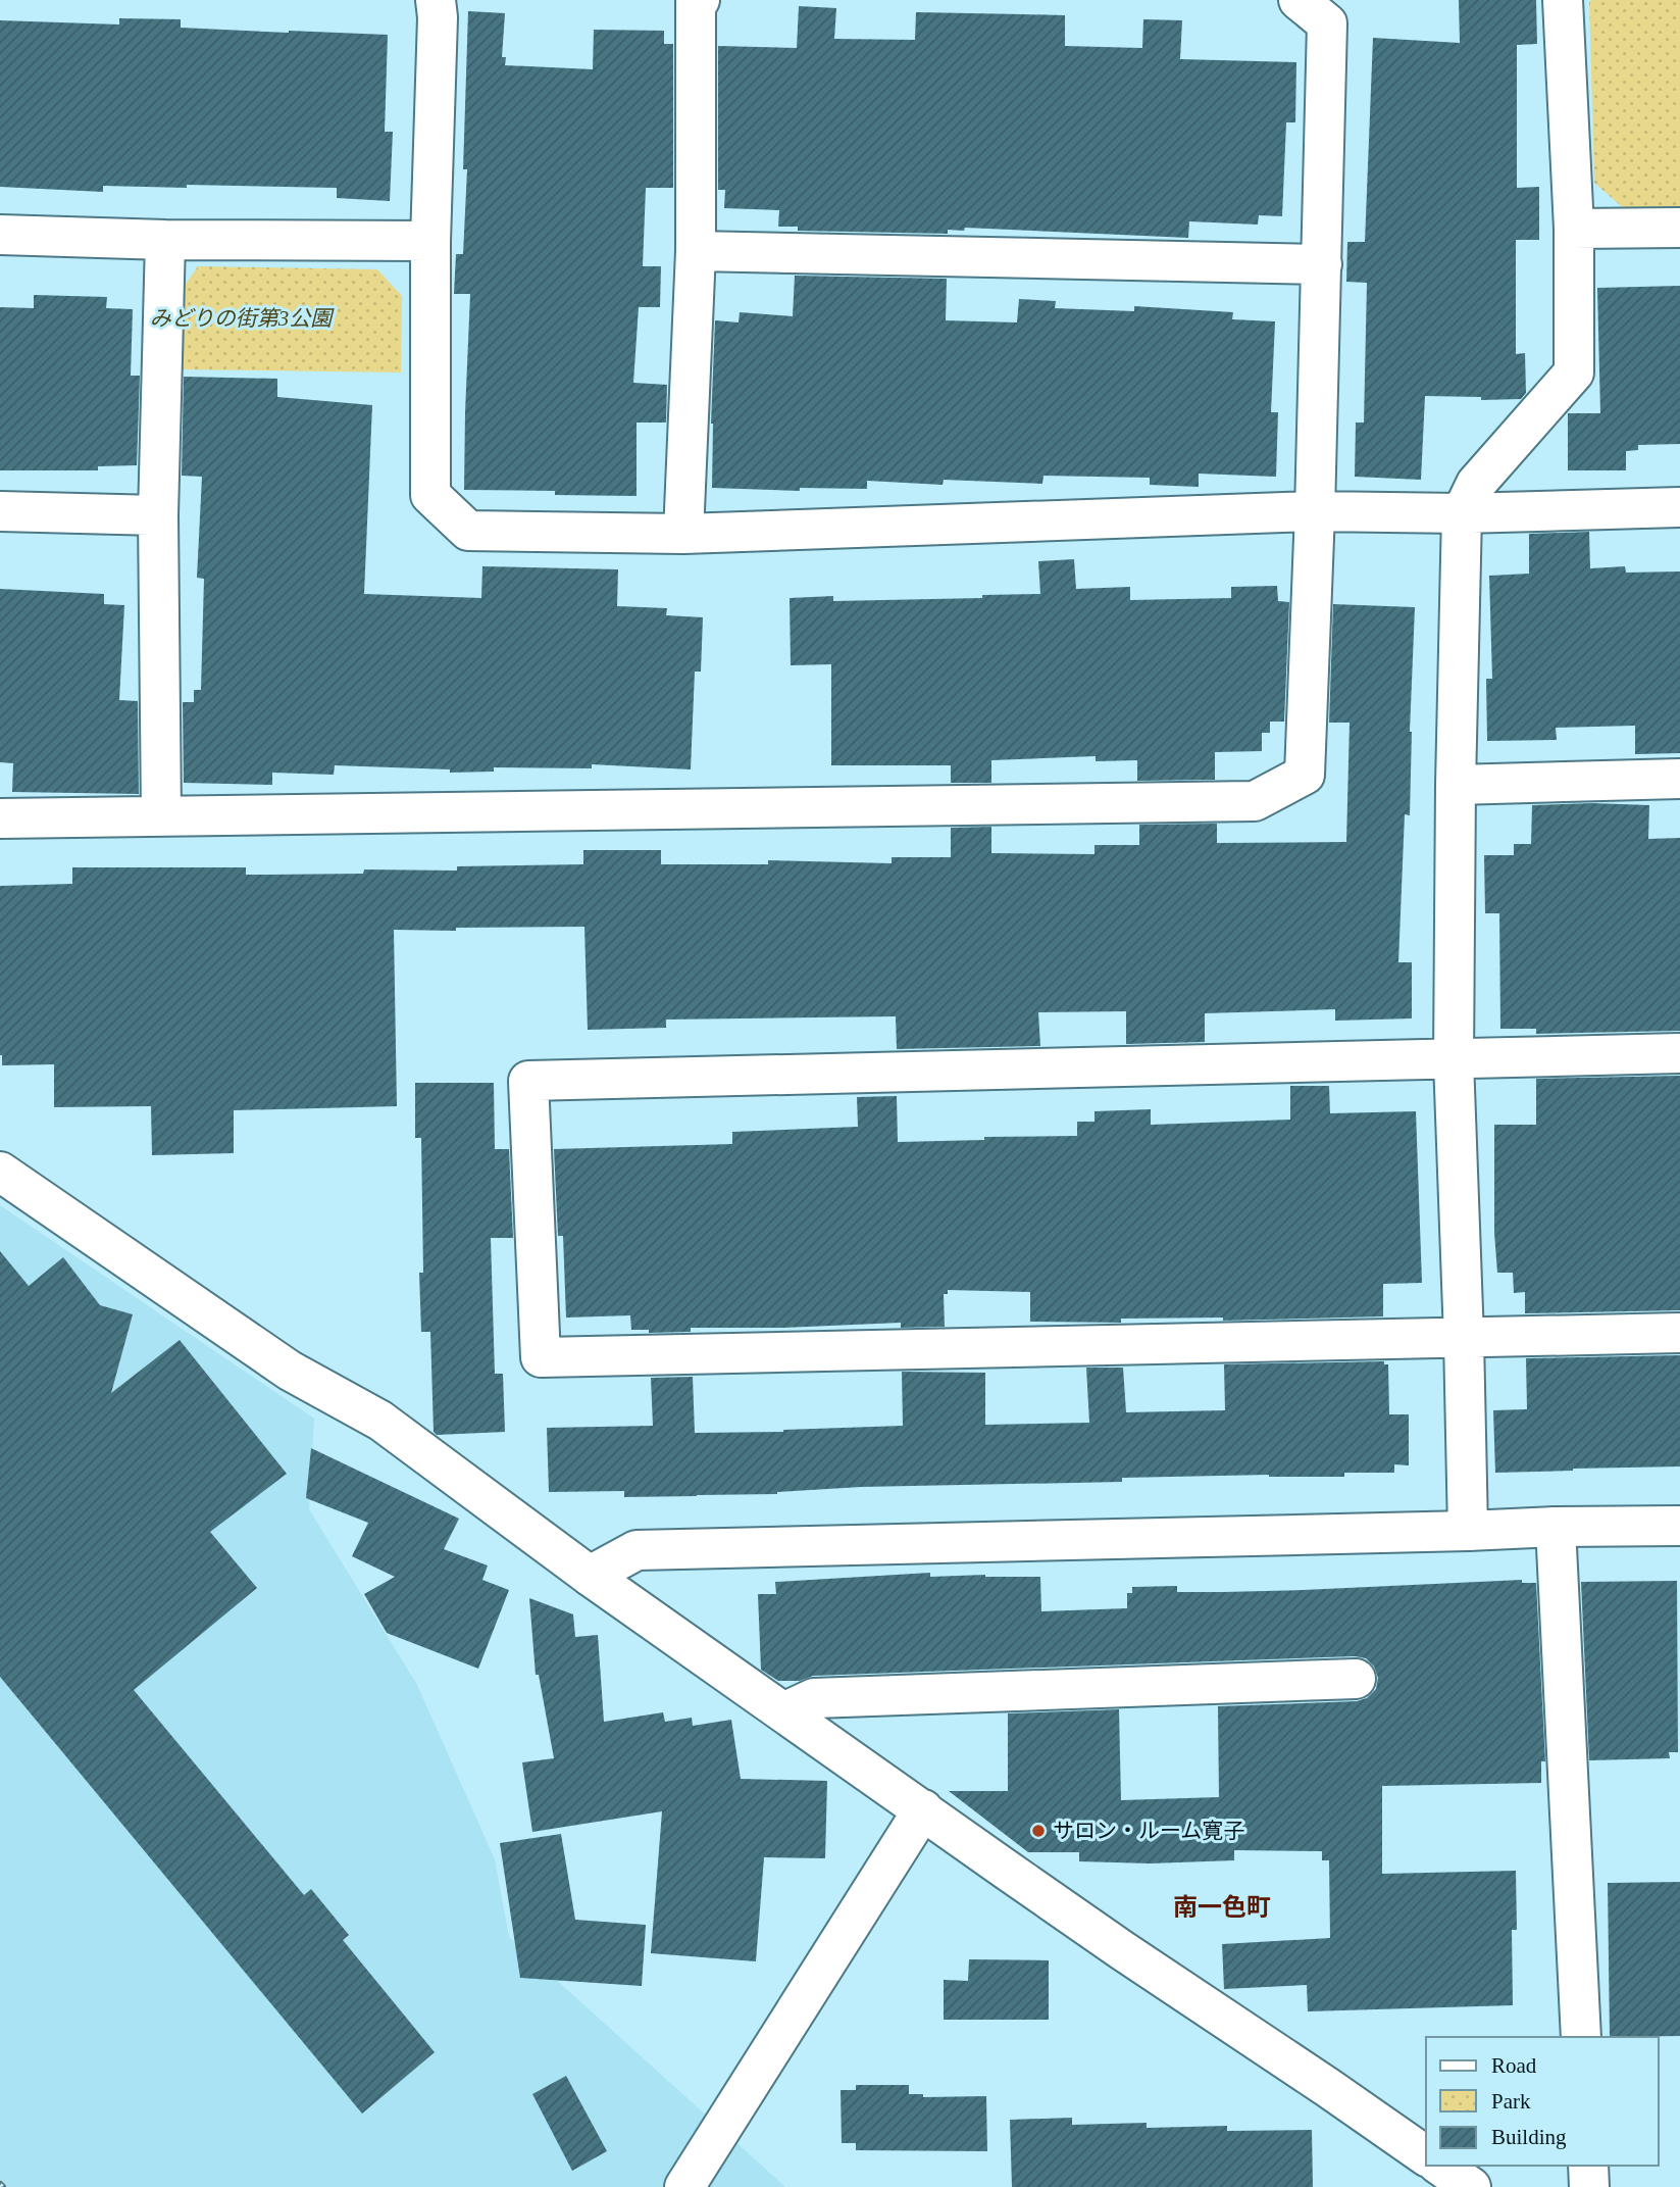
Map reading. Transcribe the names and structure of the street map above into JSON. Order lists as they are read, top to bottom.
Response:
{
  "districts": ["南一色町"],
  "parks": ["みどりの街第3公園"],
  "places": ["サロン・ルーム寛子"],
  "legend": ["Road", "Park", "Building"]
}
